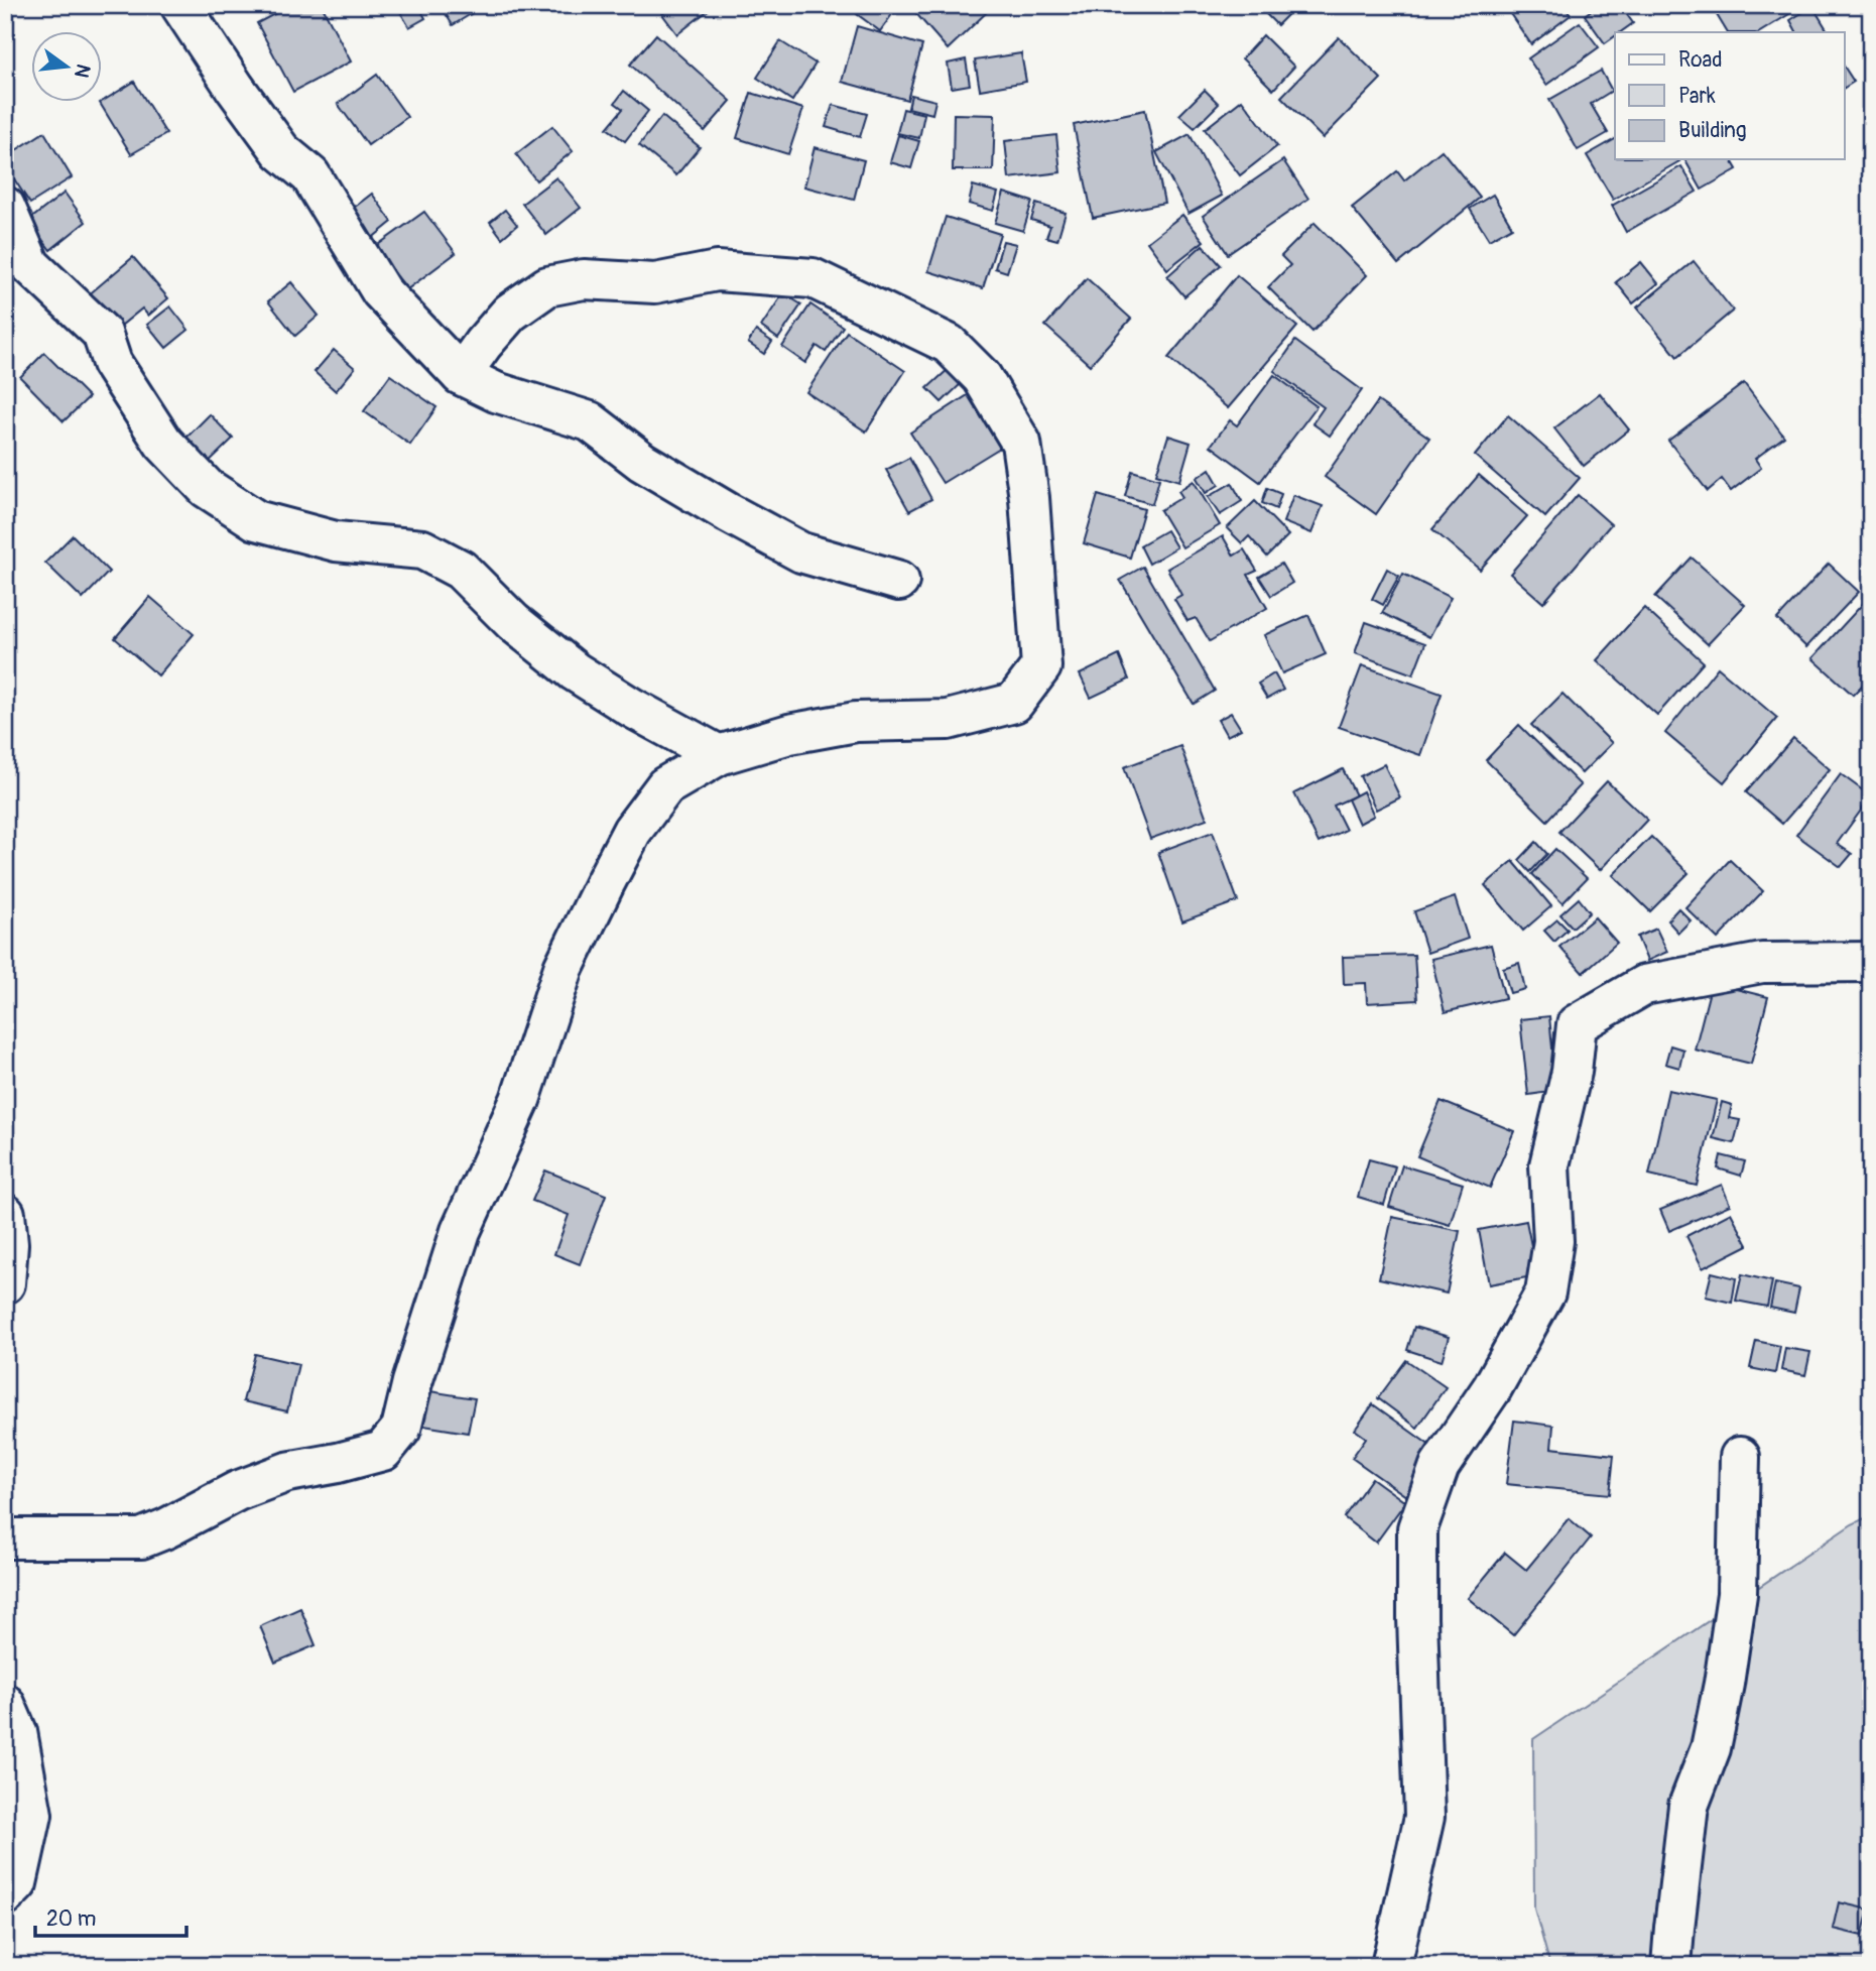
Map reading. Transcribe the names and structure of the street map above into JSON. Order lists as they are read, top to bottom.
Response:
{
  "legend": ["Road", "Park", "Building"],
  "scale_bar": "20 m",
  "north": "right"
}
